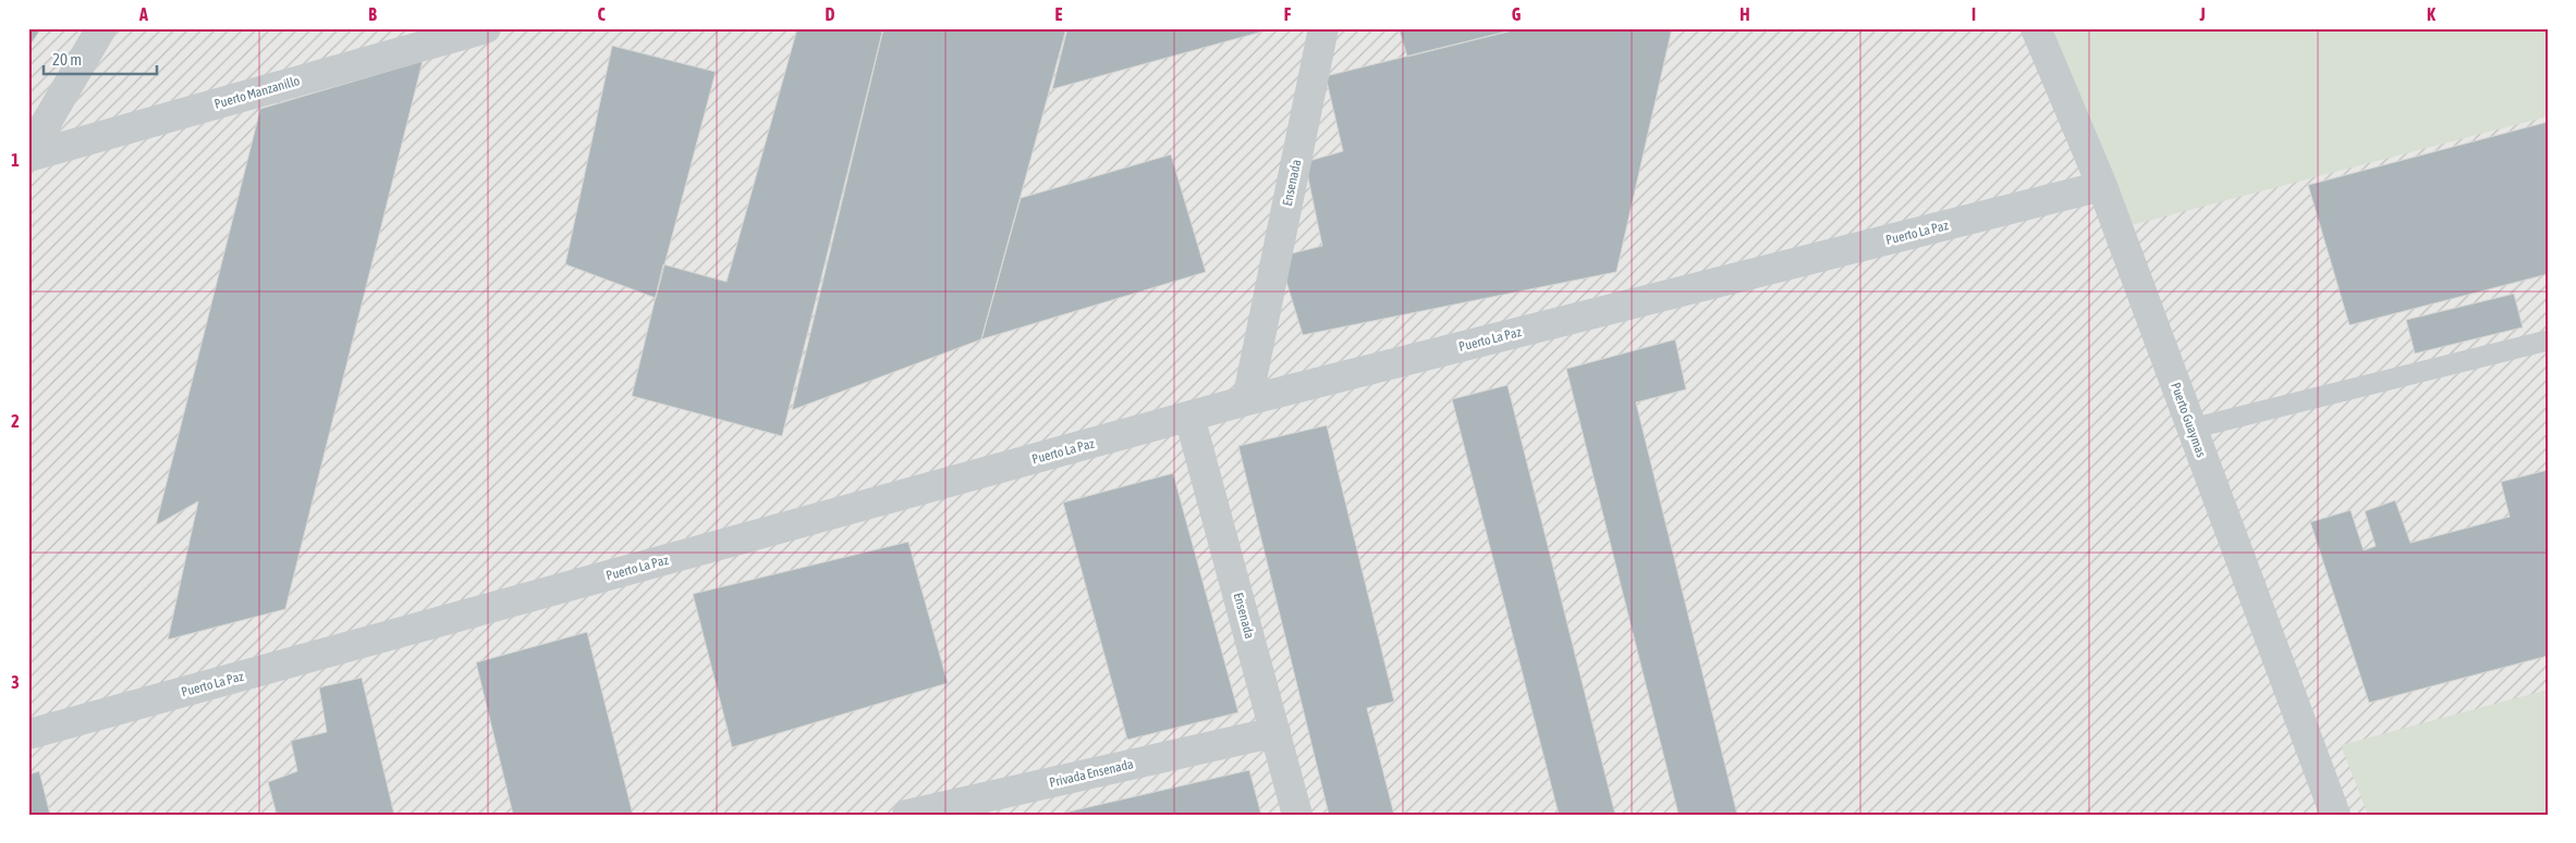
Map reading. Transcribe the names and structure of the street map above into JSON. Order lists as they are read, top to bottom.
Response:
{
  "streets": {
    "street": [
      "Puerto Manzanillo",
      "Ensenada",
      "Puerto La Paz",
      "Puerto Guaymas",
      "Privada Ensenada"
    ]
  },
  "crossings": [
    ["Ensenada", "Puerto La Paz"],
    ["Ensenada", "Privada Ensenada"],
    ["Puerto La Paz", "Puerto Guaymas"]
  ],
  "scale_bar": "20 m",
  "grid": {
    "columns": [
      "A",
      "B",
      "C",
      "D",
      "E",
      "F",
      "G",
      "H",
      "I",
      "J",
      "K"
    ],
    "rows": ["1", "2", "3"]
  }
}
